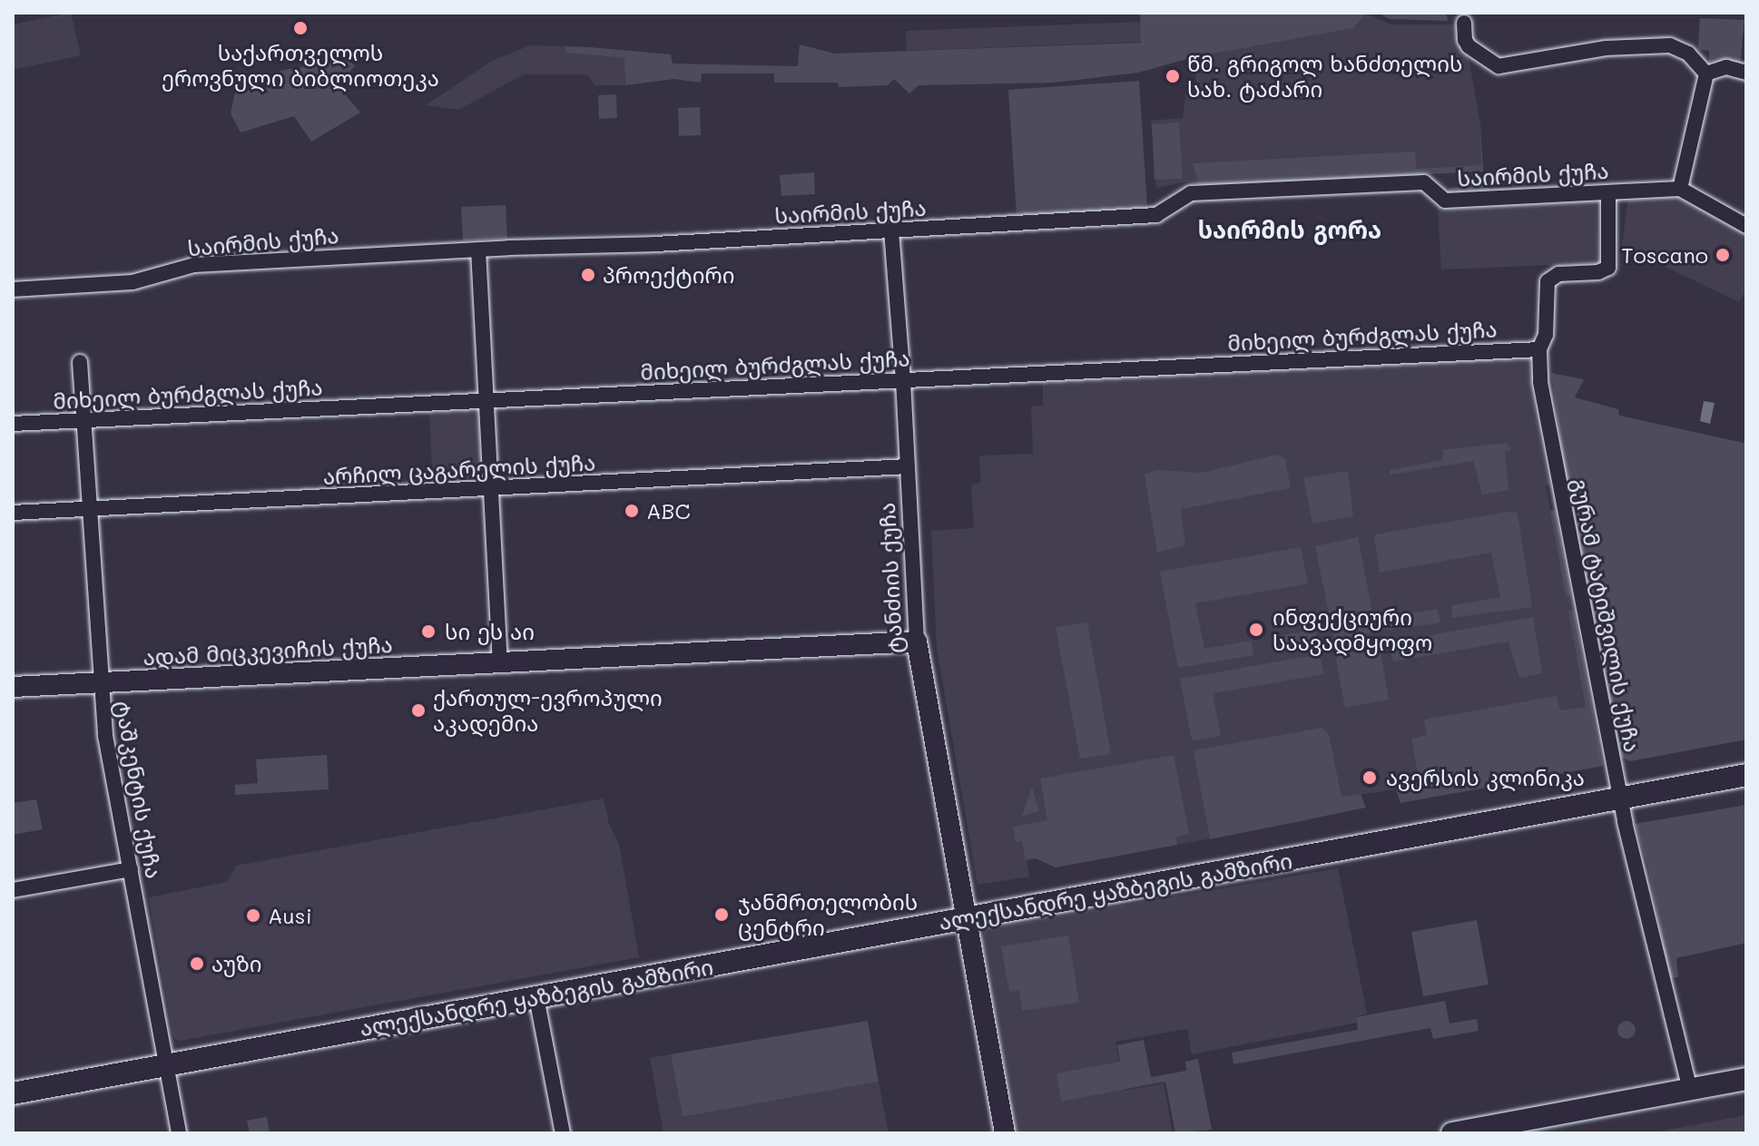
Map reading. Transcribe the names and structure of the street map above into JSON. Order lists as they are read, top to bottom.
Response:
{
  "streets": {
    "main road": ["ტანძიის ქუჩა", "ადამ მიცკევიჩის ქუჩა", "ალექსანდრე ყაზბეგის გამზირი"],
    "street": [
      "საირმის ქუჩა",
      "მიხეილ ბურძგლას ქუჩა",
      "არჩილ ცაგარელის ქუჩა",
      "გურამ ტატიშვილის ქუჩა",
      "ტაშკენტის ქუჩა"
    ]
  },
  "crossings": [
    ["საირმის ქუჩა", "ტანძიის ქუჩა"],
    ["საირმის ქუჩა", "გურამ ტატიშვილის ქუჩა"],
    ["მიხეილ ბურძგლას ქუჩა", "ტანძიის ქუჩა"],
    ["მიხეილ ბურძგლას ქუჩა", "გურამ ტატიშვილის ქუჩა"],
    ["მიხეილ ბურძგლას ქუჩა", "ტაშკენტის ქუჩა"],
    ["არჩილ ცაგარელის ქუჩა", "ტანძიის ქუჩა"],
    ["არჩილ ცაგარელის ქუჩა", "ტაშკენტის ქუჩა"],
    ["ტანძიის ქუჩა", "ადამ მიცკევიჩის ქუჩა"],
    ["ტანძიის ქუჩა", "ალექსანდრე ყაზბეგის გამზირი"],
    ["გურამ ტატიშვილის ქუჩა", "ალექსანდრე ყაზბეგის გამზირი"],
    ["ადამ მიცკევიჩის ქუჩა", "ტაშკენტის ქუჩა"],
    ["ტაშკენტის ქუჩა", "ალექსანდრე ყაზბეგის გამზირი"]
  ],
  "districts": ["საირმის გორა"],
  "places": [
    "საქართველოს ეროვნული ბიბლიოთეკა",
    "წმ. გრიგოლ ხანძთელის სახ. ტაძარი",
    "Toscano",
    "პროექტირი",
    "ABC",
    "ინფექციური საავადმყოფო",
    "სი ეს აი",
    "ქართულ-ევროპული აკადემია",
    "ავერსის კლინიკა",
    "ჯანმრთელობის ცენტრი",
    "Ausi",
    "აუზი"
  ]
}
